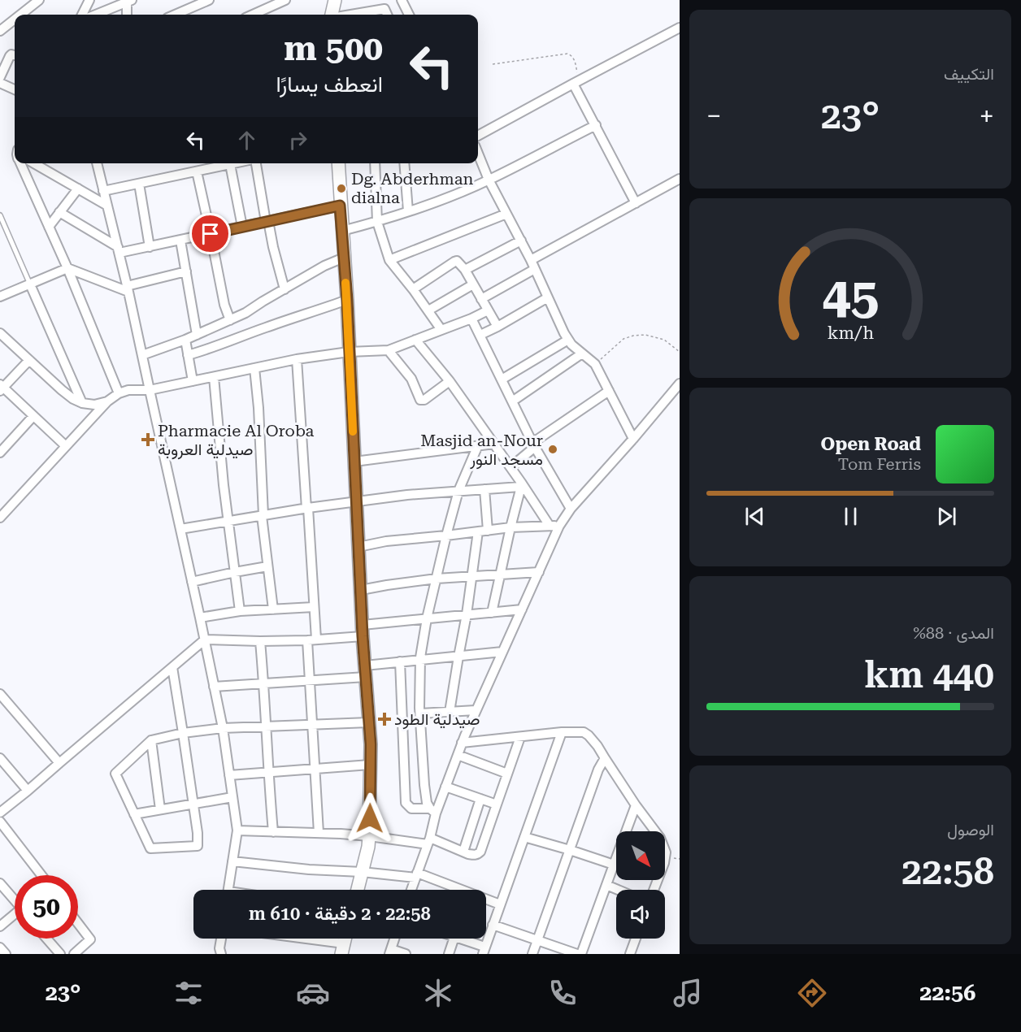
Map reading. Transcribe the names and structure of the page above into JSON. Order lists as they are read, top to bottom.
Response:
{
  "places": {
    "other": ["Dg. Abderhman dialna", "Masjid an-Nour مسجد النور"],
    "health": ["Pharmacie Al Oroba صيدلية العروبة", "صيدلية الطود"]
  },
  "north": "bottom right",
  "page": {
    "tile": [
      "التكييف",
      ["المدى · 88%", "440 km"],
      ["الوصول", "22:58"]
    ],
    "turn": ["500 m", "انعطف يسارًا"],
    "heat": ["−", "23°", "+"],
    "song": ["Open Road", "Tom Ferris"],
    "limit": "50",
    "trip": "22:58 · 2 دقيقة · 610 m",
    "tabs": ["22:56", "23°"],
    "gauge": ["45", "km/h"]
  }
}
